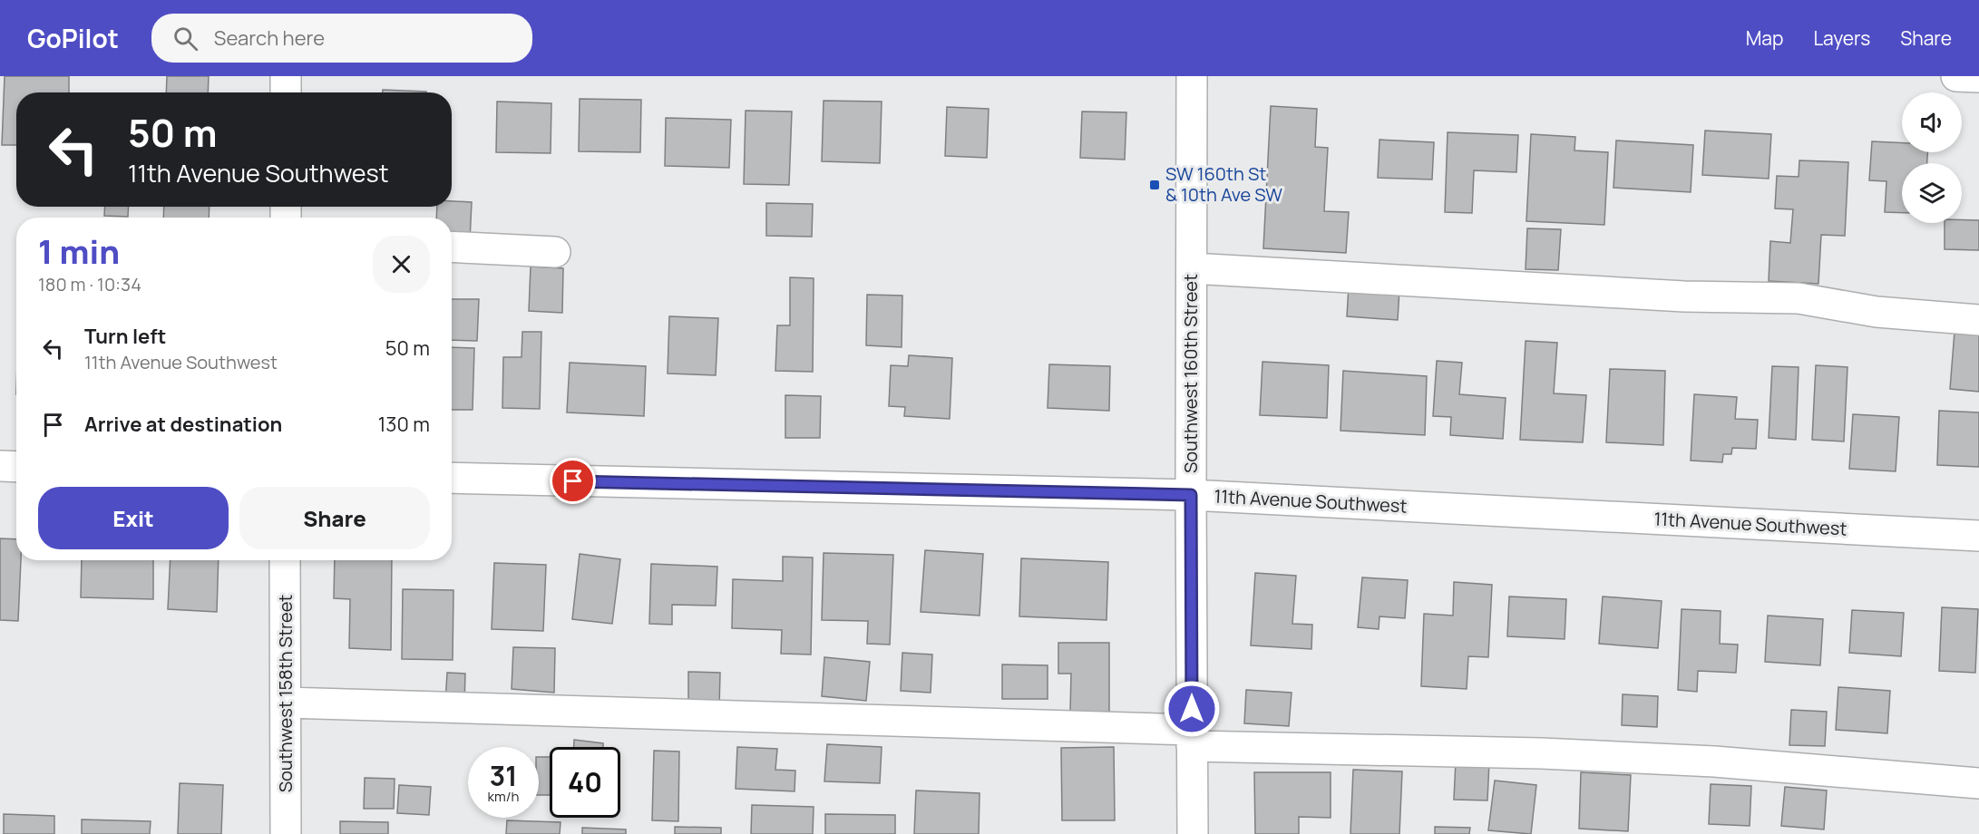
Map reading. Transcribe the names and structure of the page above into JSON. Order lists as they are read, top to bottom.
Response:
{
  "streets": {
    "street": ["Southwest 160th Street", "11th Avenue Southwest", "Southwest 158th Street"]
  },
  "crossings": [
    ["Southwest 160th Street", "11th Avenue Southwest"]
  ],
  "places": {
    "transit": ["SW 160th St & 10th Ave SW"]
  },
  "page": {
    "header": "GoPilot",
    "search": "Search here",
    "nav": ["Map", "Layers", "Share"],
    "turn": ["50 m", "11th Avenue Southwest"],
    "heading": ["1 min", "180 m · 10:34"],
    "list": [
      {
        "name": "Turn left",
        "note": "11th Avenue Southwest",
        "value": "50 m"
      },
      {
        "name": "Arrive at destination",
        "value": "130 m"
      }
    ],
    "buttons": ["Exit", "Share"],
    "speed": "31 km/h",
    "limit": "40"
  }
}
